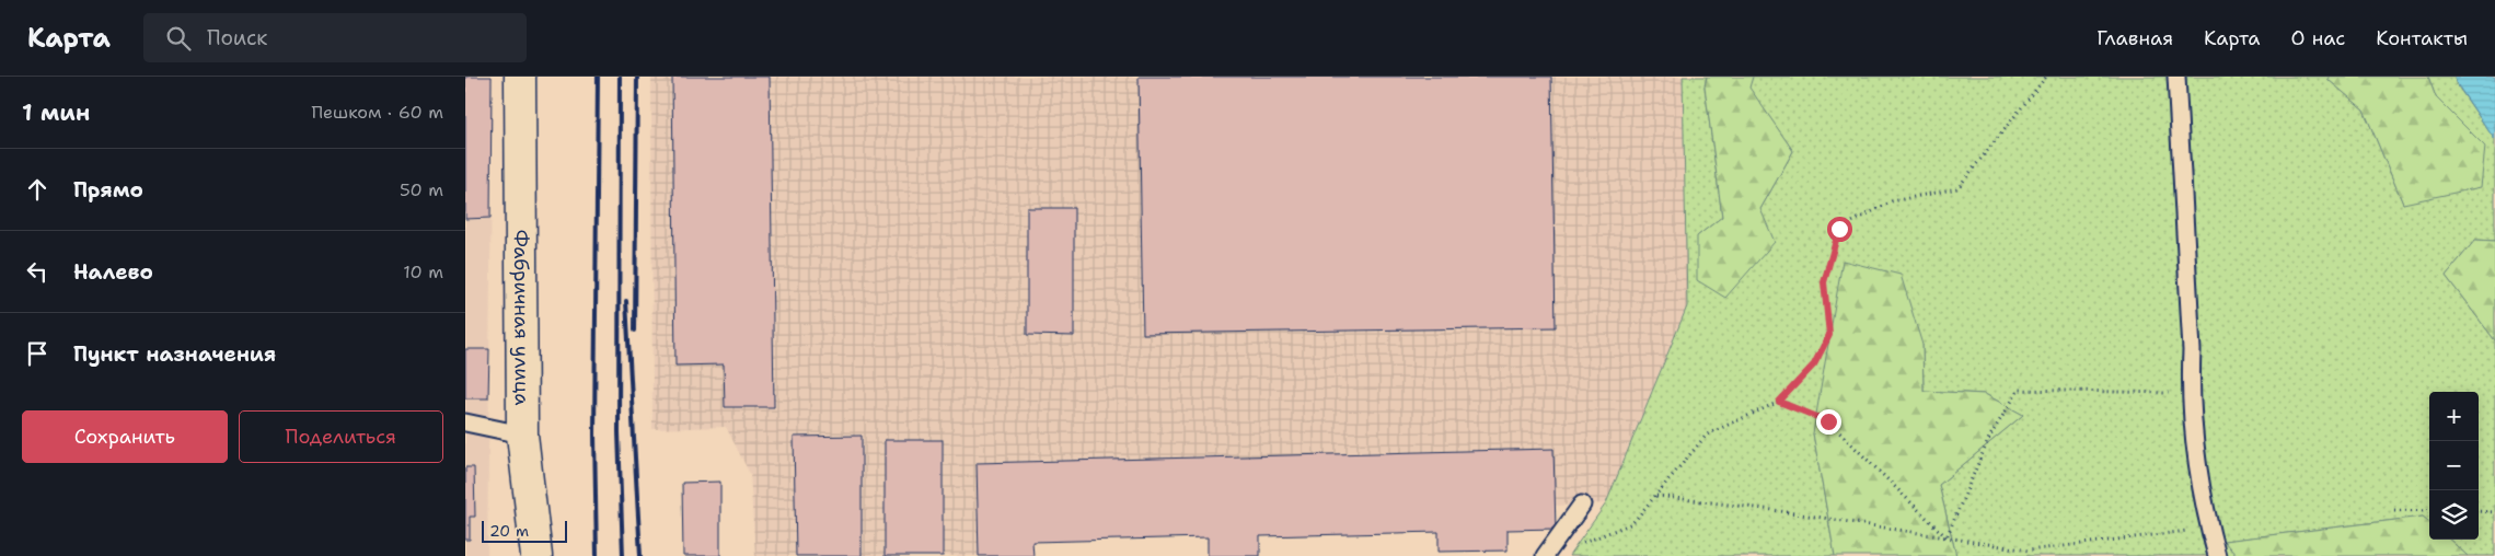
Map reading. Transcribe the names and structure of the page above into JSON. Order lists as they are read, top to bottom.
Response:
{
  "streets": {
    "street": ["Фабричная улица"]
  },
  "scale_bar": "20 m",
  "page": {
    "header": "Карта",
    "search": "Поиск",
    "nav": [
      "Главная",
      "Карта",
      "О нас",
      "Контакты"
    ],
    "heading": ["1 мин", "Пешком · 60 m"],
    "list": [
      ["Прямо", "50 m"],
      ["Налево", "10 m"],
      "Пункт назначения"
    ],
    "map_buttons": ["+", "−"],
    "buttons": ["Сохранить", "Поделиться"],
    "scale": "20 m"
  }
}
